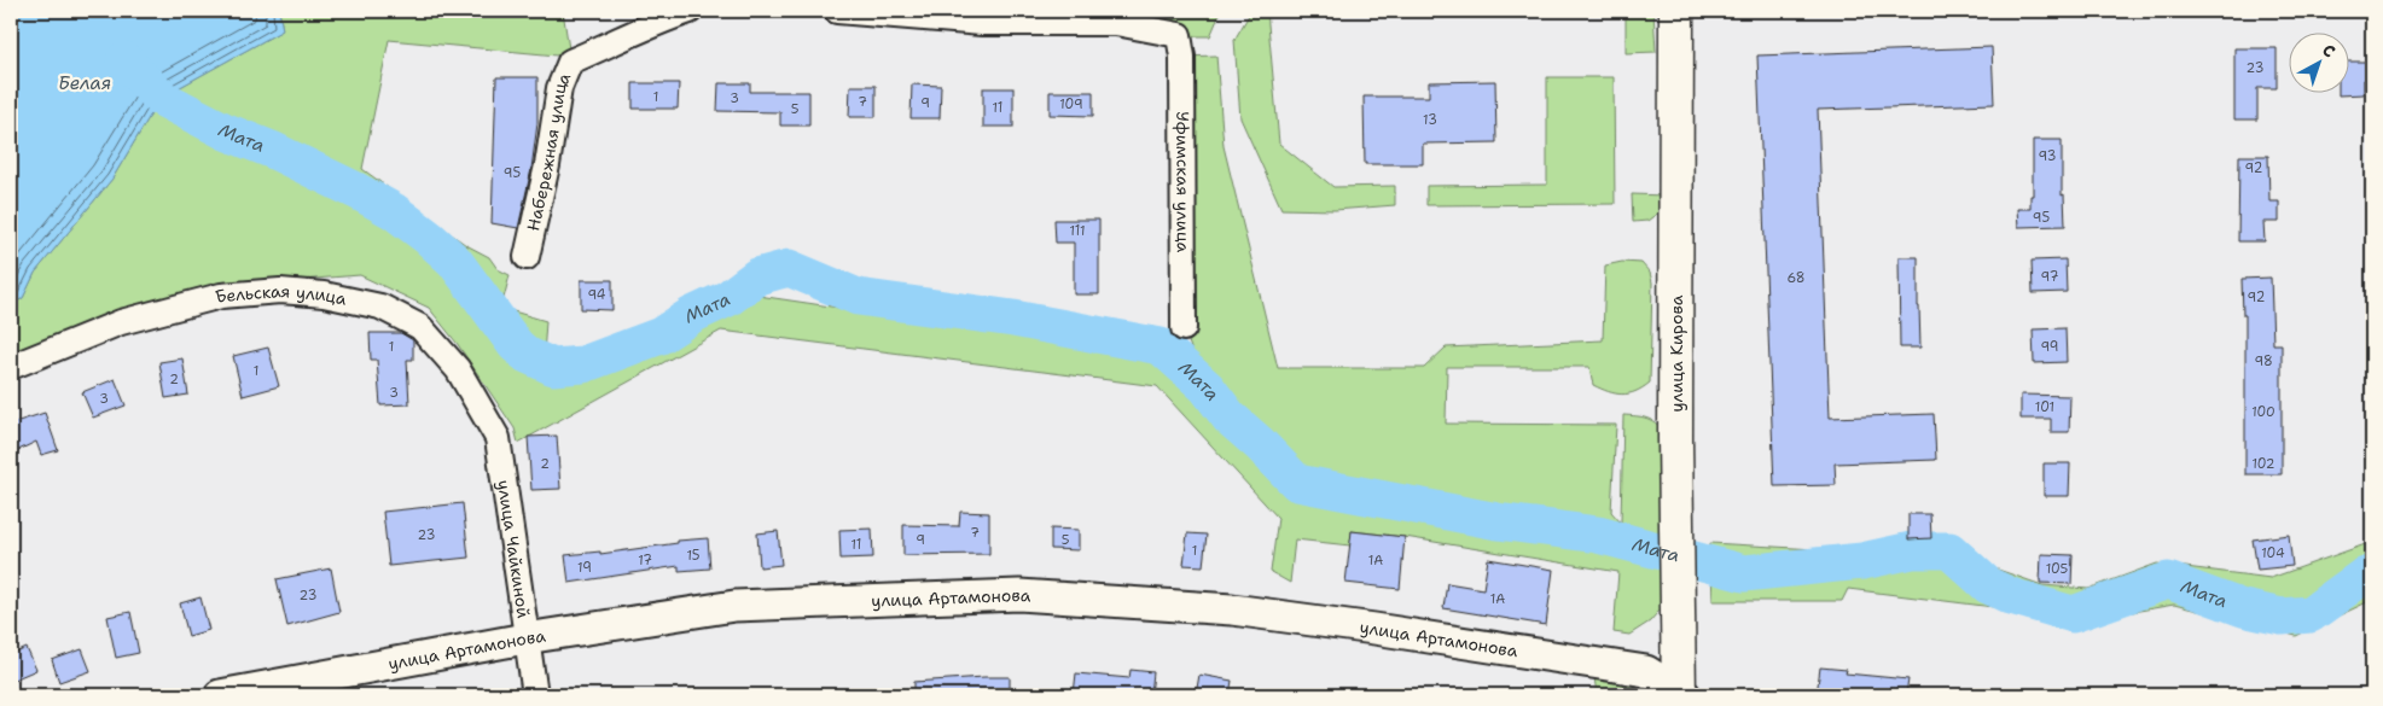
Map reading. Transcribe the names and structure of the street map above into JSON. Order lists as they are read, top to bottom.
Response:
{
  "streets": {
    "main road": ["улица Кирова"],
    "street": [
      "Набережная улица",
      "Уфимская улица",
      "Бельская улица",
      "улица Чайкиной",
      "улица Артамонова"
    ]
  },
  "crossings": [
    ["Бельская улица", "улица Чайкиной"],
    ["улица Кирова", "улица Артамонова"],
    ["улица Чайкиной", "улица Артамонова"]
  ],
  "water": ["Белая", "Мата"],
  "house_numbers": [
    "23",
    "1",
    "3",
    "7",
    "9",
    "109",
    "11",
    "5",
    "13",
    "93",
    "92",
    "95",
    "95",
    "111",
    "97",
    "68",
    "94",
    "92",
    "1",
    "99",
    "98",
    "1",
    "2",
    "3",
    "3",
    "101",
    "100",
    "2",
    "102",
    "7",
    "23",
    "9",
    "5",
    "11",
    "1",
    "104",
    "15",
    "17",
    "1А",
    "19",
    "105",
    "23",
    "1А"
  ],
  "north": "top right"
}
